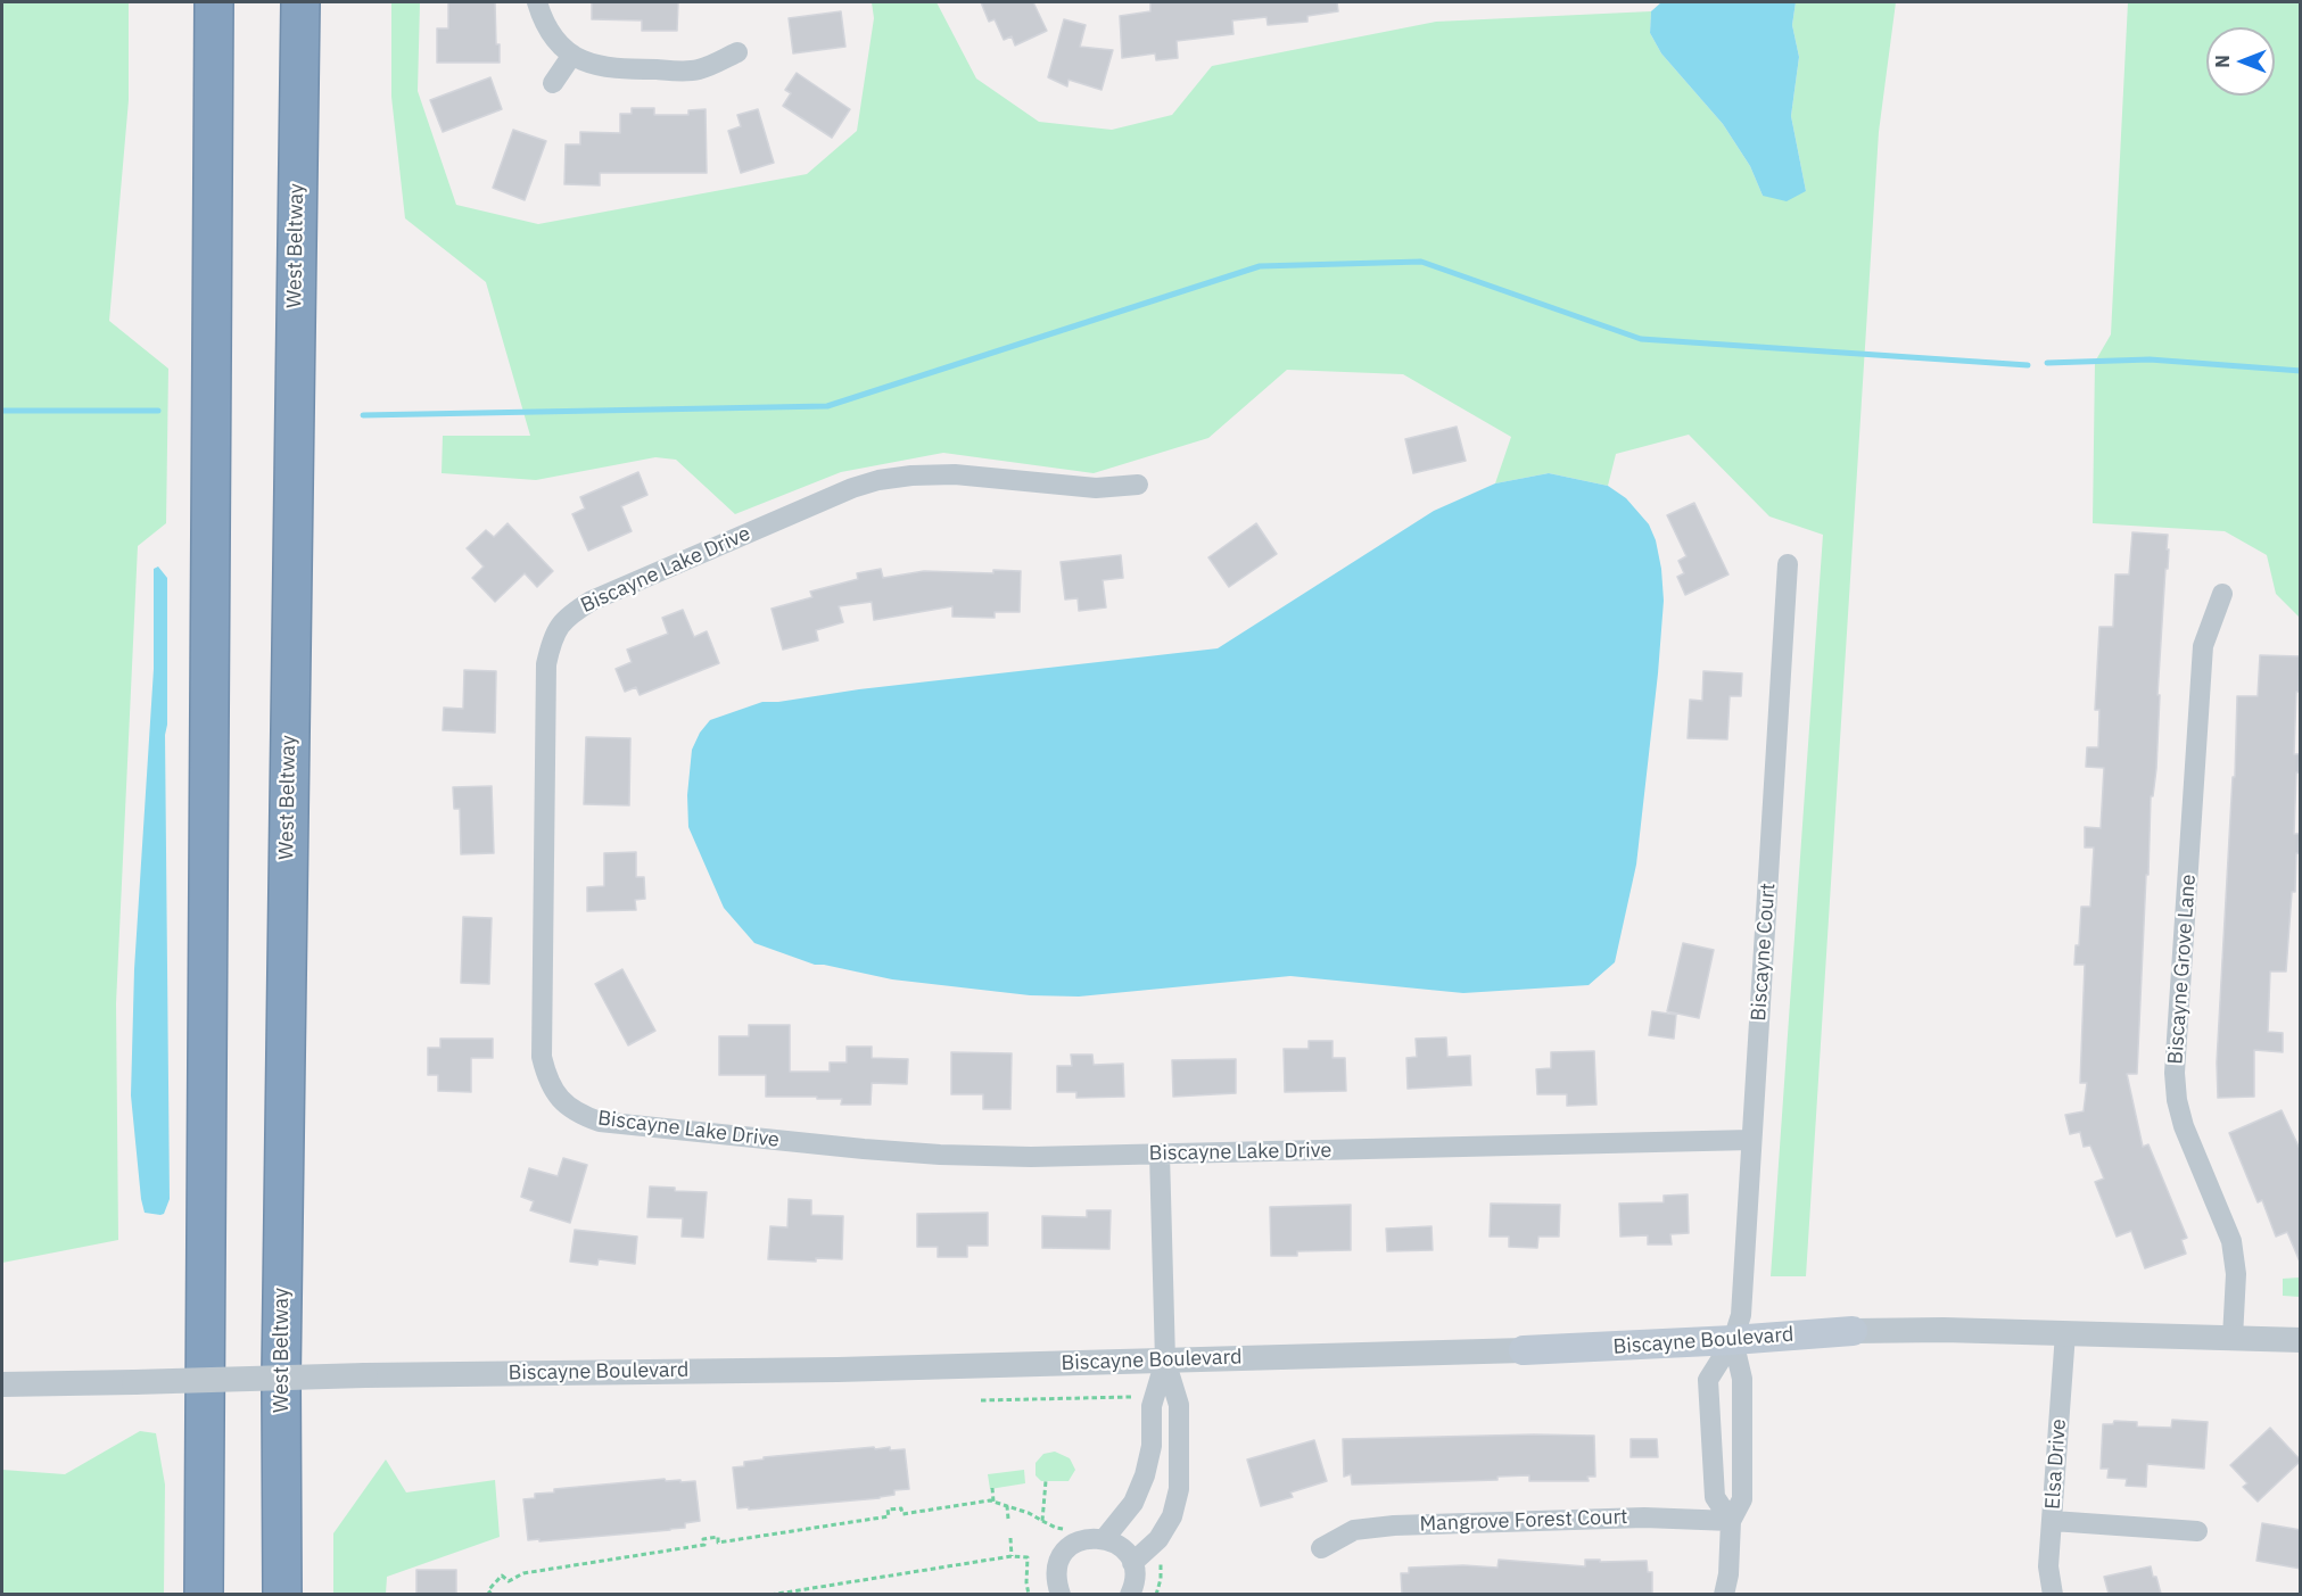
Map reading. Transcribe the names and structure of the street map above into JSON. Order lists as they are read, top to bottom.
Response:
{
  "streets": {
    "highway": ["West Beltway"],
    "main road": ["Biscayne Boulevard"],
    "street": [
      "Biscayne Lake Drive",
      "Biscayne Court",
      "Biscayne Grove Lane",
      "Elsa Drive",
      "Mangrove Forest Court"
    ]
  },
  "crossings": [
    ["Biscayne Lake Drive", "Biscayne Court"],
    ["Biscayne Court", "Biscayne Boulevard"],
    ["Biscayne Grove Lane", "Biscayne Boulevard"],
    ["Biscayne Boulevard", "Elsa Drive"]
  ],
  "north": "left"
}
